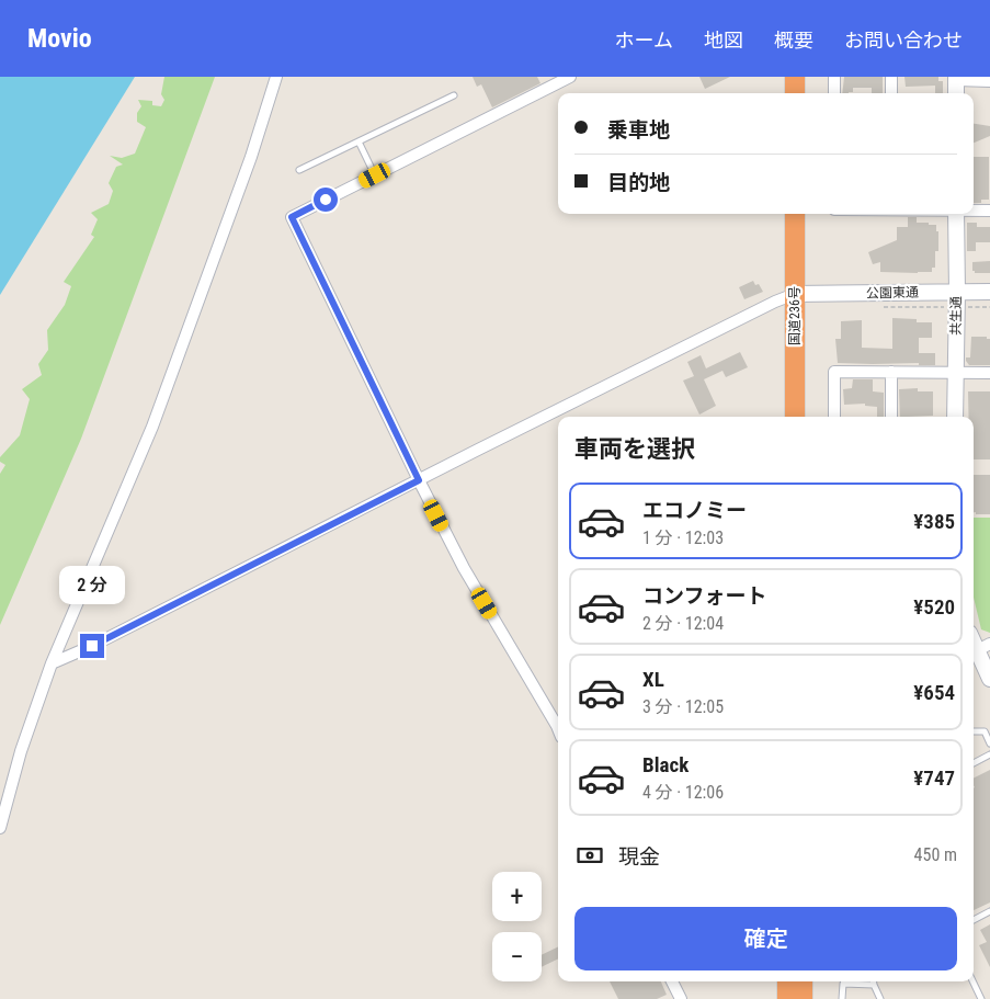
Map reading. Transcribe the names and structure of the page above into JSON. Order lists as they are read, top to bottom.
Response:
{
  "streets": {
    "highway": ["国道236号"],
    "street": ["公園東通", "共生通"]
  },
  "crossings": [
    ["公園東通", "国道236号"],
    ["公園東通", "共生通"]
  ],
  "page": {
    "header": "Movio",
    "nav": [
      "ホーム",
      "地図",
      "概要",
      "お問い合わせ"
    ],
    "banner": ["乗車地", "目的地"],
    "heading": "車両を選択",
    "list": [
      {
        "name": "エコノミー",
        "note": "1 分 · 12:03",
        "value": "¥385"
      },
      {
        "name": "コンフォート",
        "note": "2 分 · 12:04",
        "value": "¥520"
      },
      {
        "name": "XL",
        "note": "3 分 · 12:05",
        "value": "¥654"
      },
      {
        "name": "Black",
        "note": "4 分 · 12:06",
        "value": "¥747"
      }
    ],
    "bubble": "2 分",
    "pay": ["現金", "450 m"],
    "map_buttons": ["+", "−"],
    "buttons": "確定"
  }
}
